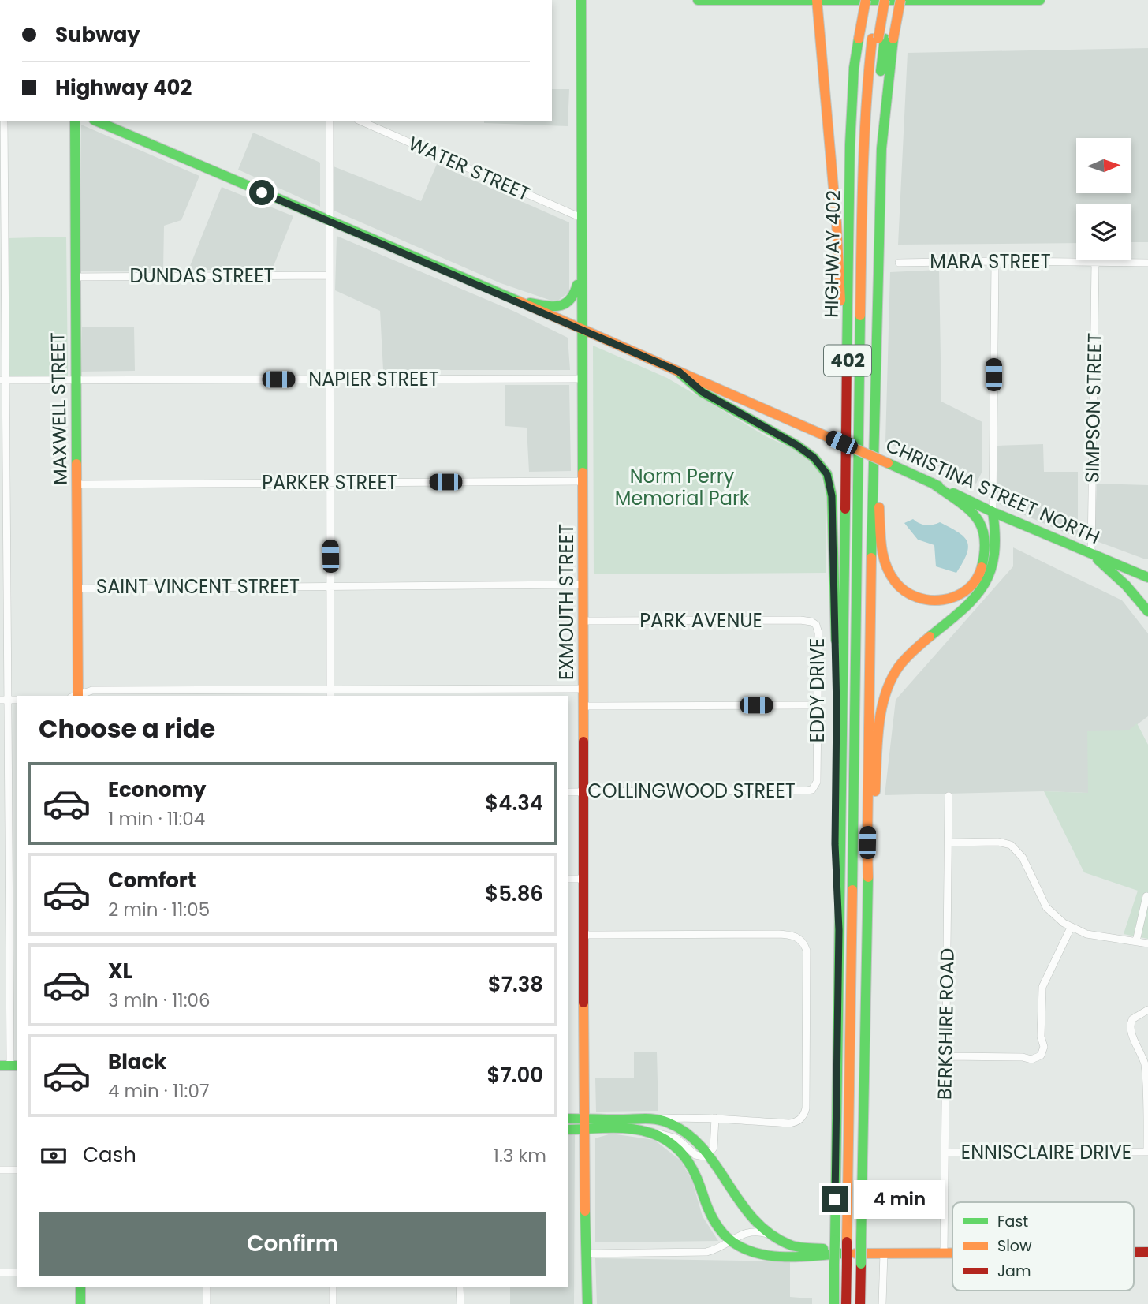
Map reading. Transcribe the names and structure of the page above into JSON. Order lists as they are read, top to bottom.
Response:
{
  "streets": {
    "main road": [
      "HIGHWAY 402",
      "402",
      "MAXWELL STREET",
      "CHRISTINA STREET NORTH",
      "EXMOUTH STREET"
    ],
    "street": [
      "WATER STREET",
      "MARA STREET",
      "DUNDAS STREET",
      "NAPIER STREET",
      "SIMPSON STREET",
      "PARKER STREET",
      "SAINT VINCENT STREET",
      "PARK AVENUE",
      "EDDY DRIVE",
      "COLLINGWOOD STREET",
      "BERKSHIRE ROAD",
      "ENNISCLAIRE DRIVE"
    ]
  },
  "crossings": [
    ["WATER STREET", "EXMOUTH STREET"],
    ["MARA STREET", "SIMPSON STREET"],
    ["DUNDAS STREET", "MAXWELL STREET"],
    ["NAPIER STREET", "MAXWELL STREET"],
    ["NAPIER STREET", "EXMOUTH STREET"],
    ["SIMPSON STREET", "CHRISTINA STREET NORTH"],
    ["MAXWELL STREET", "PARKER STREET"],
    ["MAXWELL STREET", "SAINT VINCENT STREET"],
    ["PARKER STREET", "EXMOUTH STREET"],
    ["CHRISTINA STREET NORTH", "EXMOUTH STREET"],
    ["SAINT VINCENT STREET", "EXMOUTH STREET"],
    ["EXMOUTH STREET", "PARK AVENUE"],
    ["EXMOUTH STREET", "COLLINGWOOD STREET"],
    ["PARK AVENUE", "EDDY DRIVE"],
    ["EDDY DRIVE", "COLLINGWOOD STREET"],
    ["BERKSHIRE ROAD", "ENNISCLAIRE DRIVE"]
  ],
  "parks": ["Norm Perry Memorial Park"],
  "legend": ["Fast", "Slow", "Jam"],
  "north": "right",
  "page": {
    "banner": ["Subway", "Highway 402"],
    "heading": "Choose a ride",
    "list": [
      {
        "name": "Economy",
        "note": "1 min · 11:04",
        "value": "$4.34"
      },
      {
        "name": "Comfort",
        "note": "2 min · 11:05",
        "value": "$5.86"
      },
      {
        "name": "XL",
        "note": "3 min · 11:06",
        "value": "$7.38"
      },
      {
        "name": "Black",
        "note": "4 min · 11:07",
        "value": "$7.00"
      }
    ],
    "pay": ["Cash", "1.3 km"],
    "bubble": "4 min",
    "buttons": "Confirm"
  }
}
